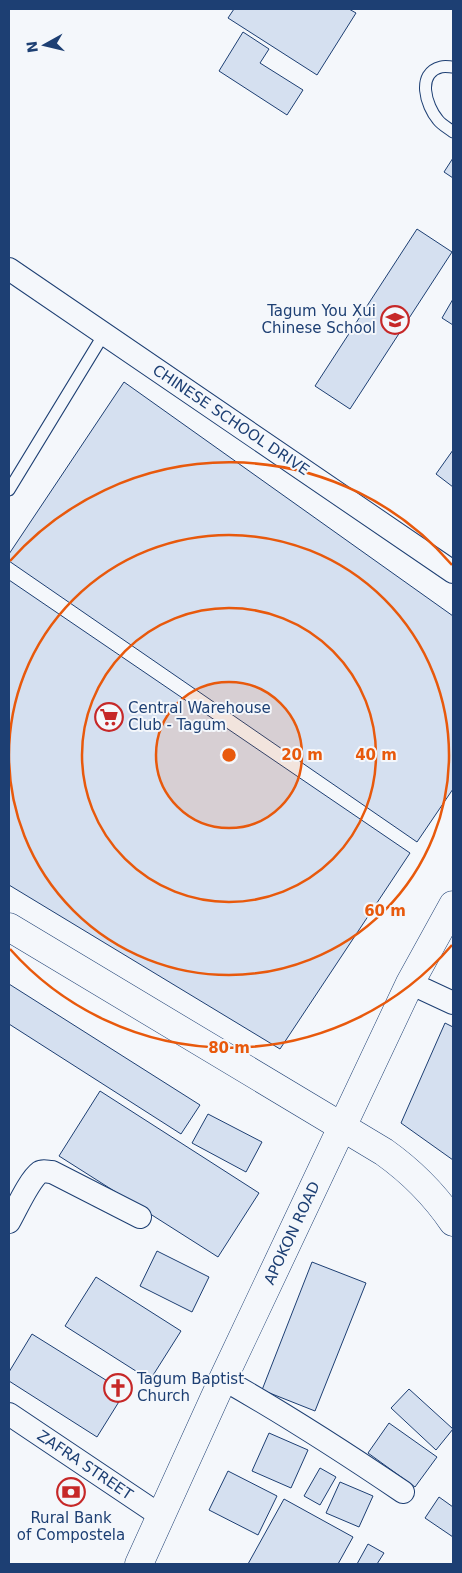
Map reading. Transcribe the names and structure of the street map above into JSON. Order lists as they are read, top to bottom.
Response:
{
  "streets": {
    "main road": ["APOKON ROAD"],
    "street": ["CHINESE SCHOOL DRIVE", "ZAFRA STREET"]
  },
  "crossings": [
    ["APOKON ROAD", "ZAFRA STREET"]
  ],
  "places": {
    "school or university": ["Tagum You Xui Chinese School"],
    "supermarket": ["Central Warehouse Club - Tagum"],
    "church": ["Tagum Baptist Church"],
    "bank": ["Rural Bank of Compostela"]
  },
  "north": "left",
  "rings": [
    "20 m",
    "40 m",
    "60 m",
    "80 m"
  ]
}
